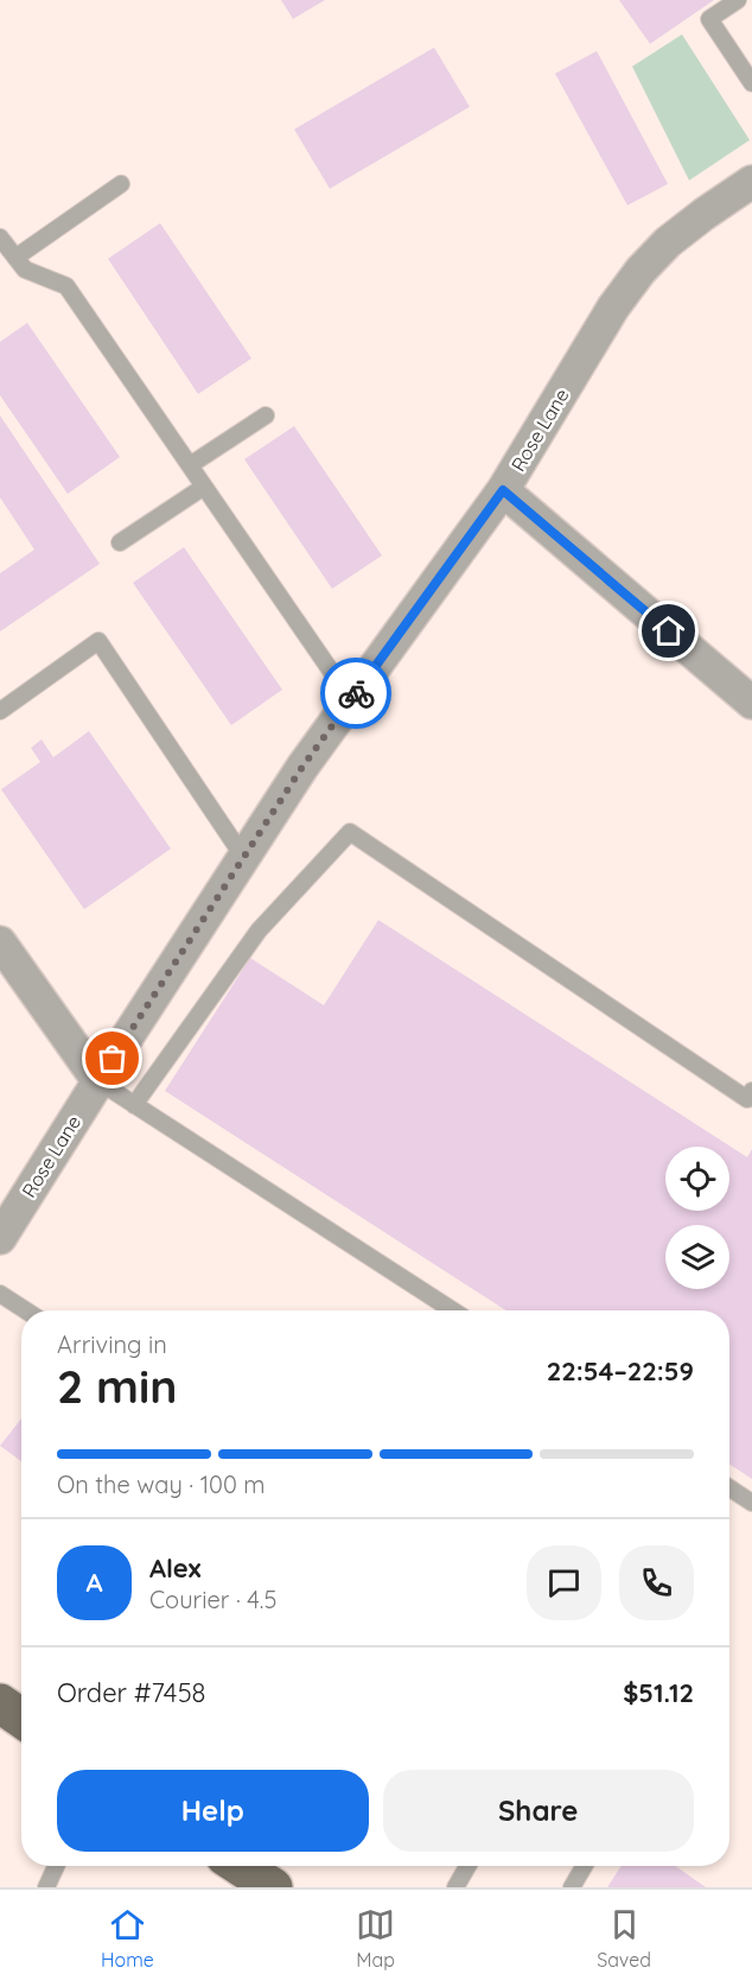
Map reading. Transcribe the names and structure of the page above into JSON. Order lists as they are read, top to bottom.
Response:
{
  "streets": {
    "street": ["Rose Lane"]
  },
  "page": {
    "heading": ["2 min", "Arriving in", "22:54–22:59"],
    "panel": [
      "Alex",
      "Courier · 4.5",
      "Order #7458",
      "$51.12"
    ],
    "bar": "On the way · 100 m",
    "round": "A",
    "buttons": ["Help", "Share"],
    "tabs": ["Home", "Map", "Saved"]
  }
}
